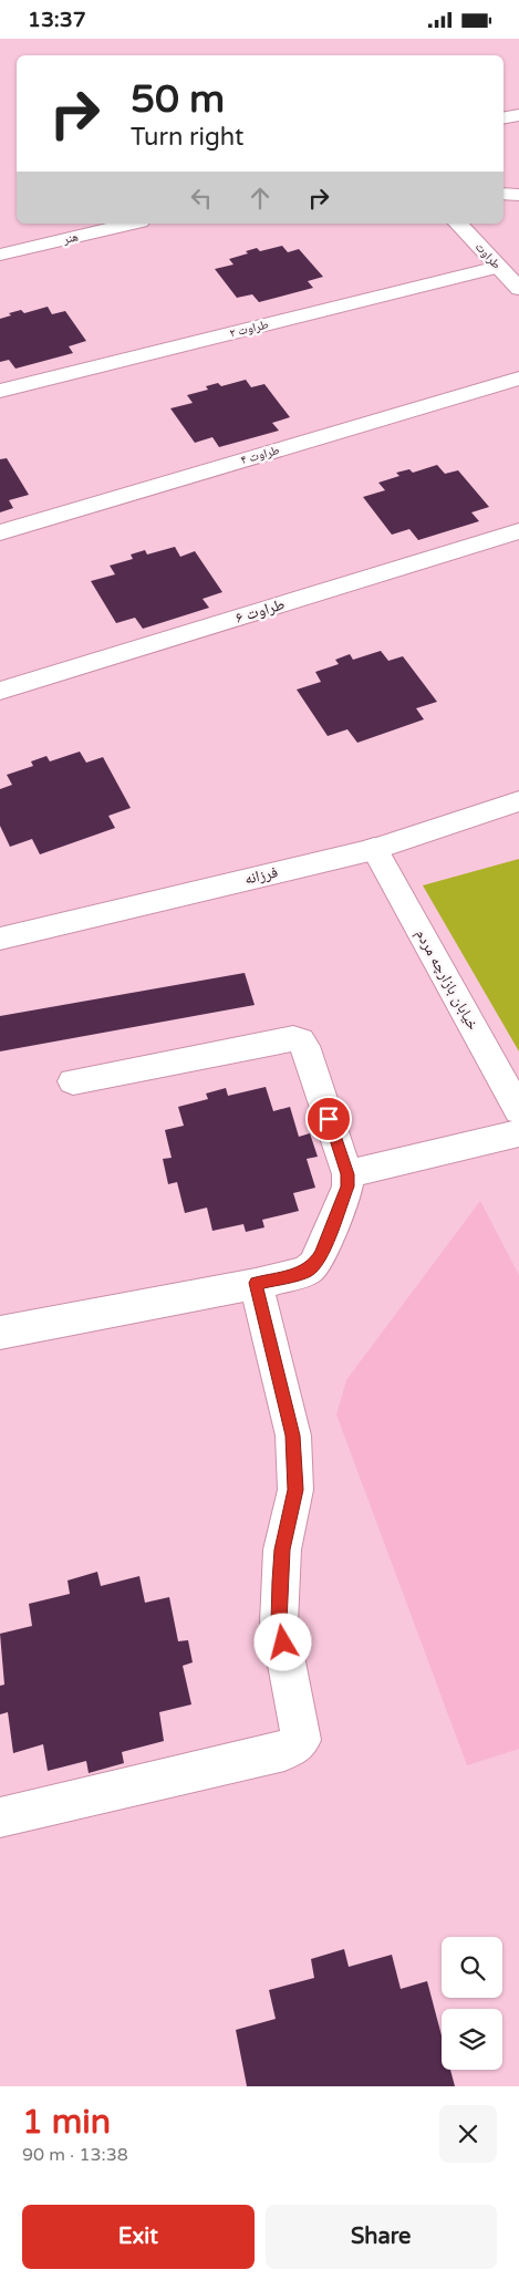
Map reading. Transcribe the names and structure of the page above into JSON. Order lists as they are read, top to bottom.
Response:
{
  "streets": {
    "street": [
      "هنر",
      "طراوت",
      "طراوت ۲",
      "طراوت ۴",
      "طراوت ۶",
      "فرزانه",
      "خیابان بازارچه مردم"
    ]
  },
  "crossings": [
    ["طراوت", "طراوت ۲"],
    ["فرزانه", "خیابان بازارچه مردم"]
  ],
  "page": {
    "status": "13:37",
    "turn": ["50 m", "Turn right"],
    "heading": ["1 min", "90 m · 13:38"],
    "buttons": ["Exit", "Share"]
  }
}
